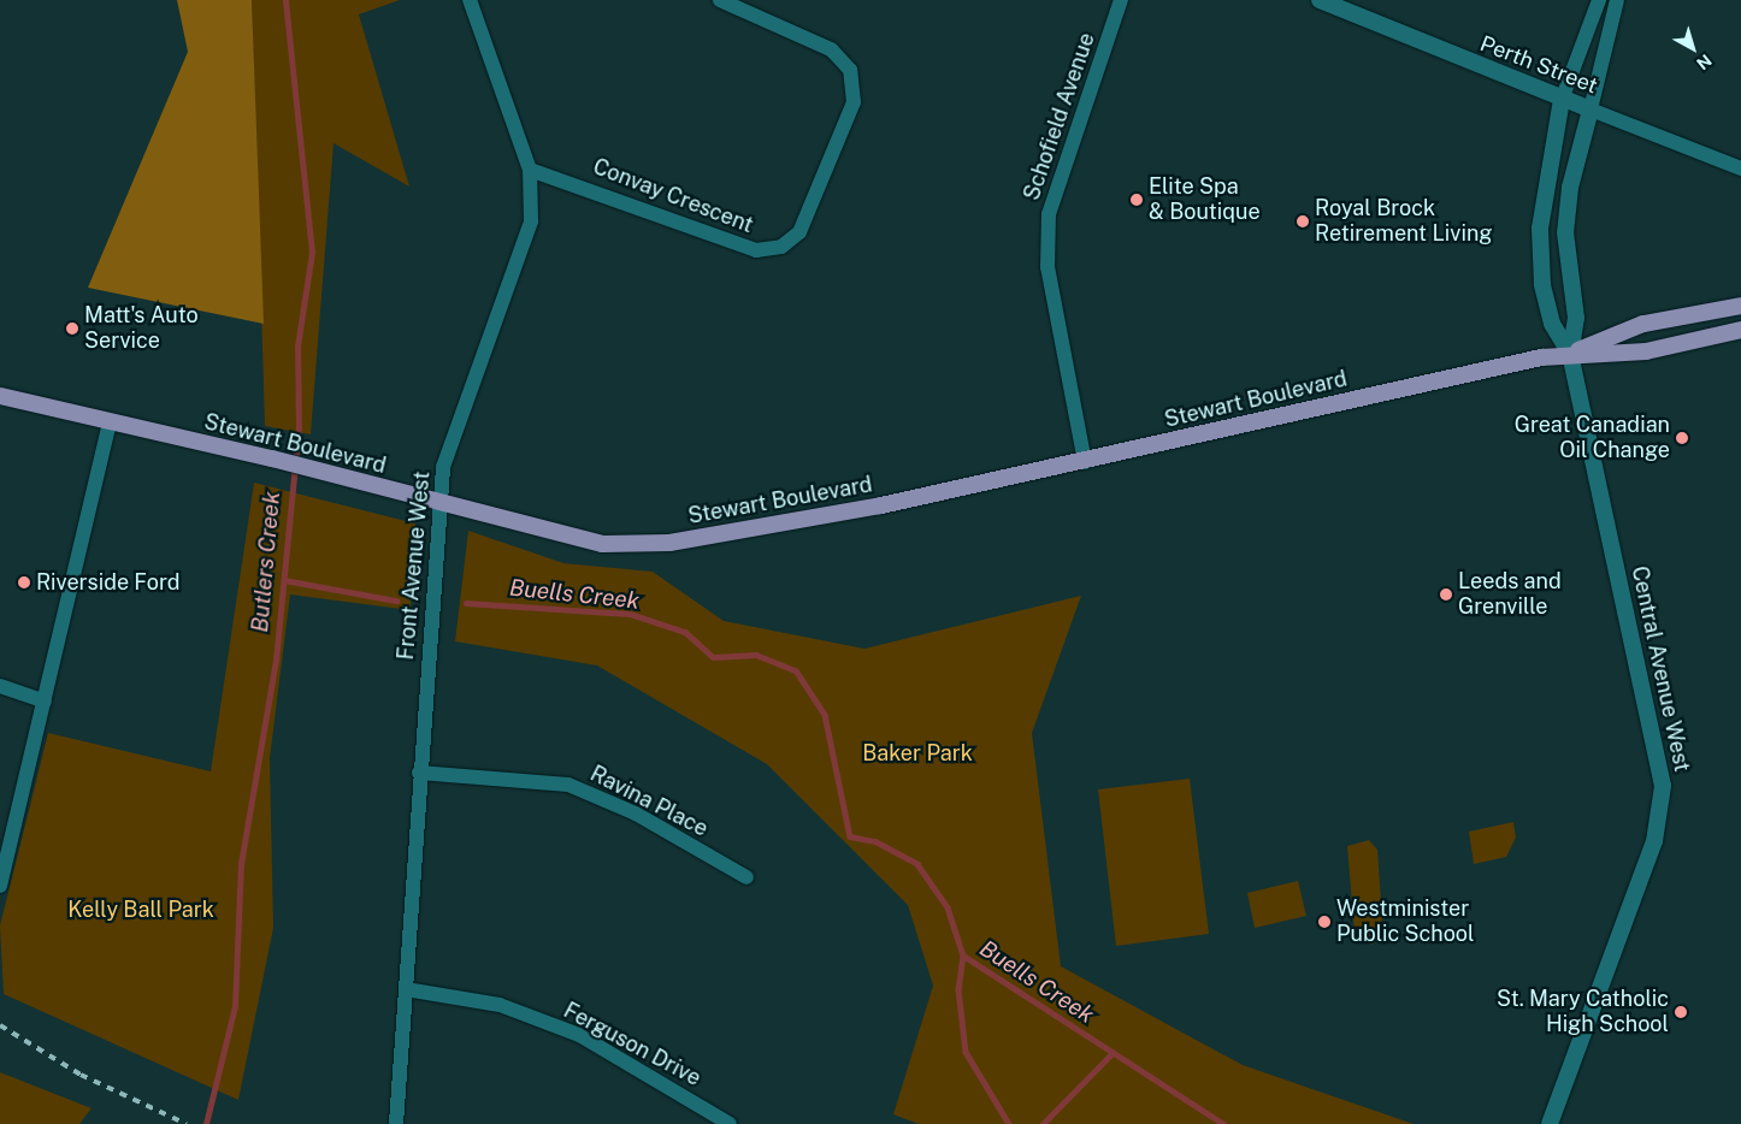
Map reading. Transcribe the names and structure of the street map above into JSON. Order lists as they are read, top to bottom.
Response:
{
  "streets": {
    "main road": ["Stewart Boulevard"],
    "street": [
      "Perth Street",
      "Schofield Avenue",
      "Convay Crescent",
      "Front Avenue West",
      "Central Avenue West",
      "Ravina Place",
      "Ferguson Drive"
    ]
  },
  "crossings": [
    ["Perth Street", "Central Avenue West"],
    ["Schofield Avenue", "Stewart Boulevard"],
    ["Convay Crescent", "Front Avenue West"],
    ["Stewart Boulevard", "Front Avenue West"],
    ["Stewart Boulevard", "Central Avenue West"],
    ["Front Avenue West", "Ravina Place"],
    ["Front Avenue West", "Ferguson Drive"]
  ],
  "water": ["Butlers Creek", "Buells Creek"],
  "parks": ["Baker Park", "Kelly Ball Park"],
  "places": [
    "Elite Spa & Boutique",
    "Royal Brock Retirement Living",
    "Matt's Auto Service",
    "Great Canadian Oil Change",
    "Riverside Ford",
    "Leeds and Grenville",
    "Westminister Public School",
    "St. Mary Catholic High School"
  ],
  "north": "bottom right"
}
